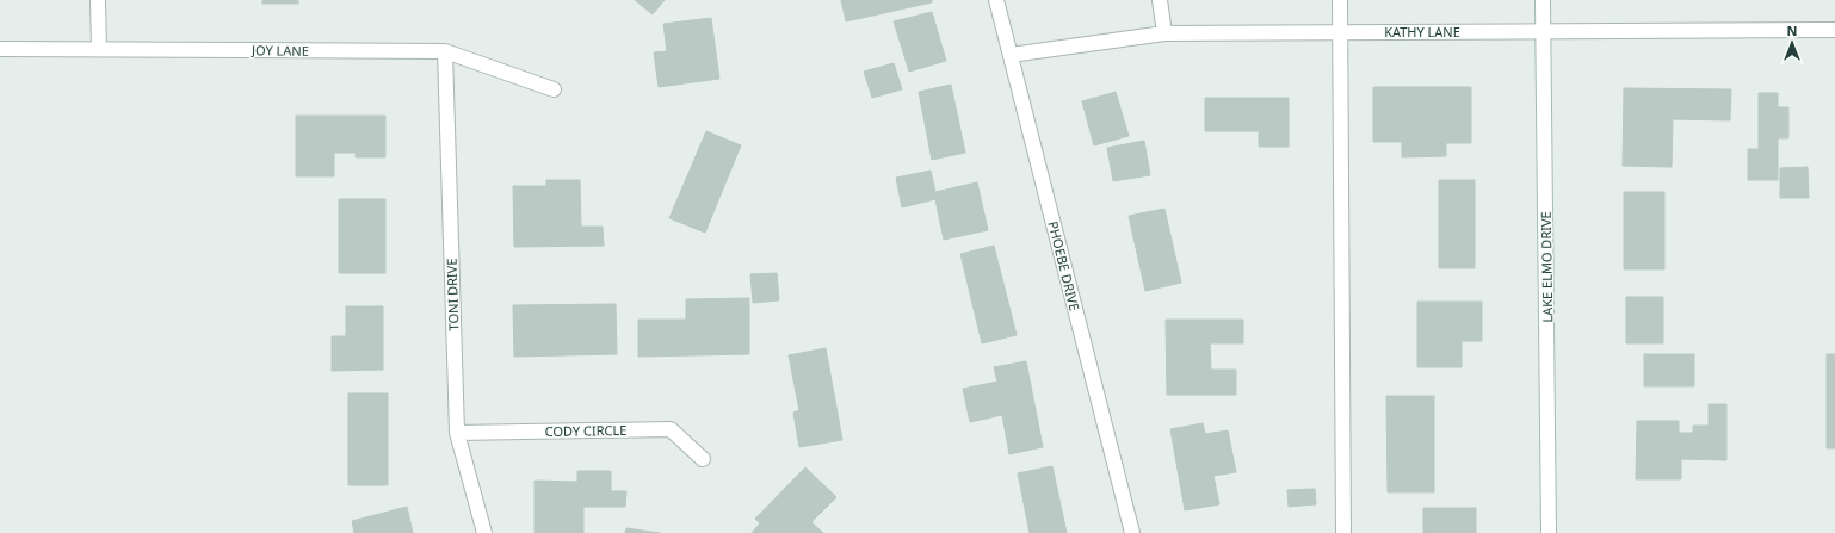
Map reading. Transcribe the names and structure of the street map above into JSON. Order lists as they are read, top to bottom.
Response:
{
  "streets": {
    "street": [
      "KATHY LANE",
      "JOY LANE",
      "PHOEBE DRIVE",
      "LAKE ELMO DRIVE",
      "TONI DRIVE",
      "CODY CIRCLE"
    ]
  },
  "crossings": [
    ["KATHY LANE", "PHOEBE DRIVE"],
    ["KATHY LANE", "LAKE ELMO DRIVE"],
    ["JOY LANE", "TONI DRIVE"],
    ["TONI DRIVE", "CODY CIRCLE"]
  ],
  "north": "top"
}
